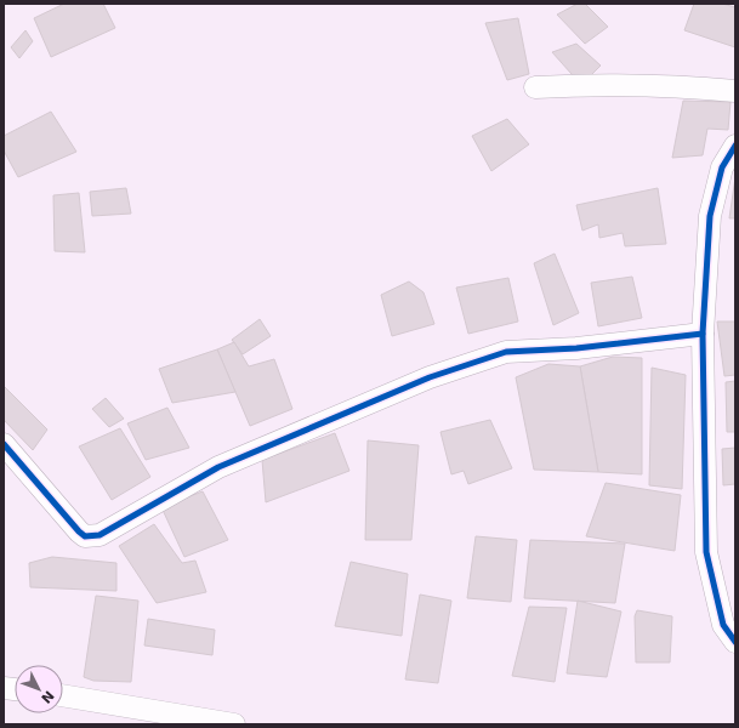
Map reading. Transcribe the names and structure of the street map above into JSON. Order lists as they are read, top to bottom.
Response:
{
  "north": "bottom right"
}
